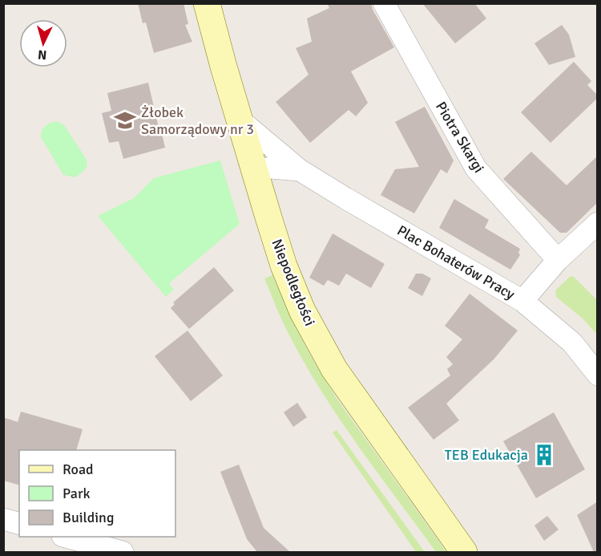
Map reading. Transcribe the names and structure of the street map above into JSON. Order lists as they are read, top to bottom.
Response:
{
  "streets": {
    "street": ["Piotra Skargi", "Plac Bohaterów Pracy", "Niepodległości"]
  },
  "crossings": [
    ["Plac Bohaterów Pracy", "Niepodległości"]
  ],
  "places": {
    "school or university": ["Żłobek Samorządowy nr 3"],
    "building": ["TEB Edukacja"]
  },
  "legend": ["Road", "Park", "Building"],
  "north": "bottom"
}
